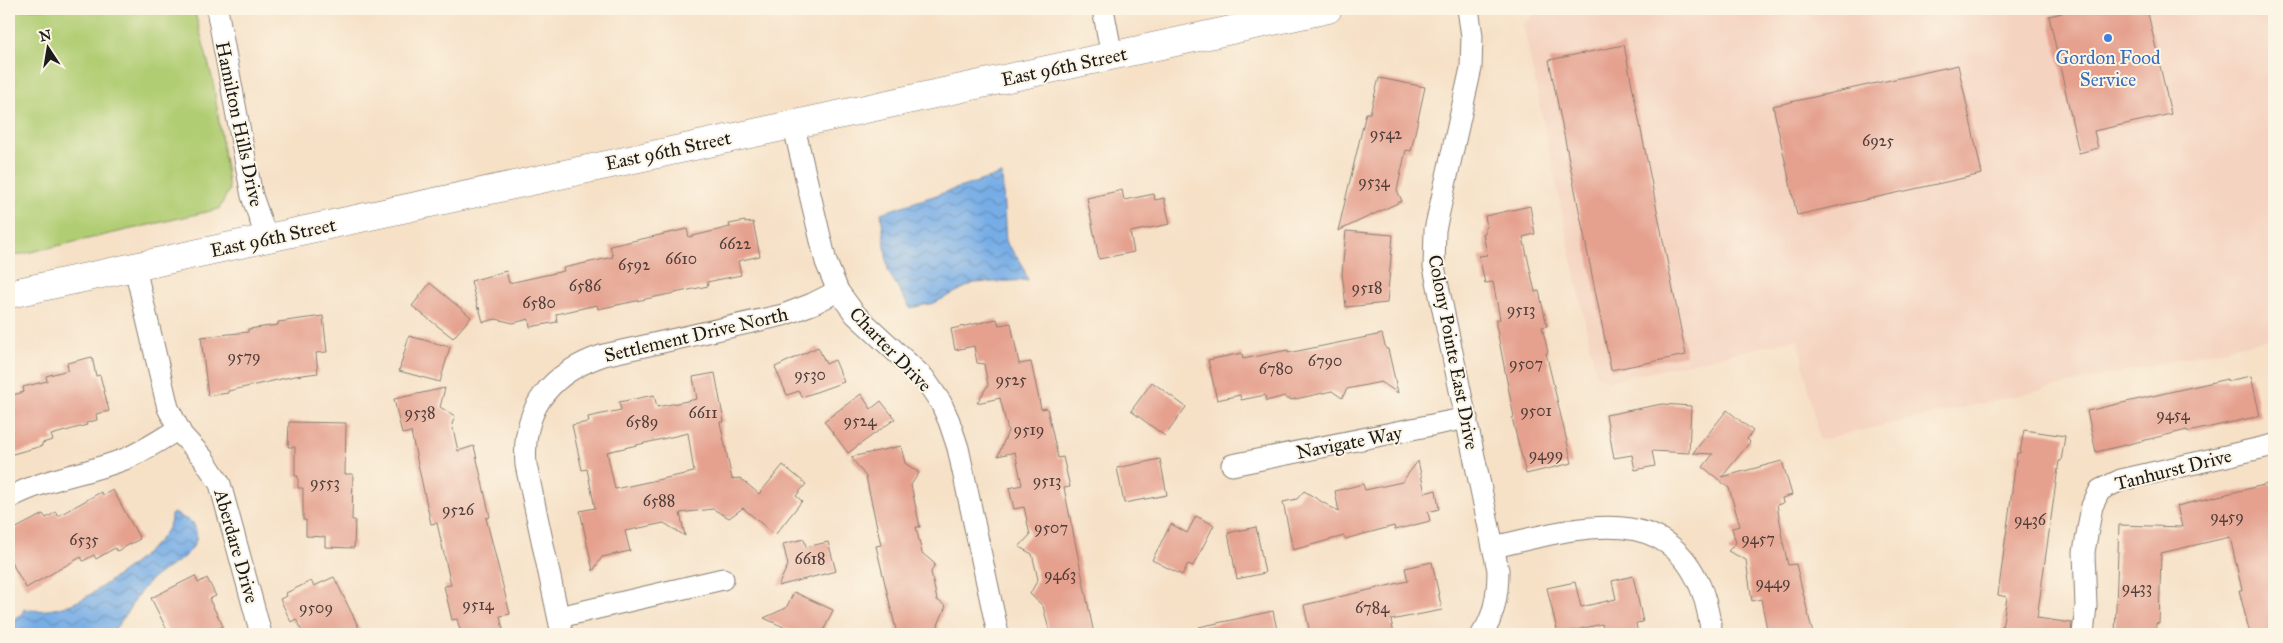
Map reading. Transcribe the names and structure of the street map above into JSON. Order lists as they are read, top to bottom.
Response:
{
  "streets": {
    "main road": ["East 96th Street"],
    "street": [
      "Hamilton Hills Drive",
      "Settlement Drive North",
      "Charter Drive",
      "Colony Pointe East Drive",
      "Navigate Way",
      "Tanhurst Drive",
      "Aberdare Drive"
    ]
  },
  "crossings": [
    ["East 96th Street", "Hamilton Hills Drive"],
    ["East 96th Street", "Charter Drive"],
    ["East 96th Street", "Aberdare Drive"],
    ["Settlement Drive North", "Charter Drive"],
    ["Colony Pointe East Drive", "Navigate Way"]
  ],
  "places": ["Gordon Food Service"],
  "house_numbers": [
    "9542",
    "6925",
    "9534",
    "6622",
    "6610",
    "6592",
    "6586",
    "9518",
    "6580",
    "9513",
    "9579",
    "6790",
    "9507",
    "6780",
    "9530",
    "9525",
    "9501",
    "9538",
    "6611",
    "9454",
    "9524",
    "6589",
    "9519",
    "9499",
    "9513",
    "9553",
    "6588",
    "9526",
    "9459",
    "9436",
    "9507",
    "9457",
    "6535",
    "6618",
    "9463",
    "9449",
    "9433",
    "9514",
    "9509",
    "6784"
  ],
  "north": "top"
}
